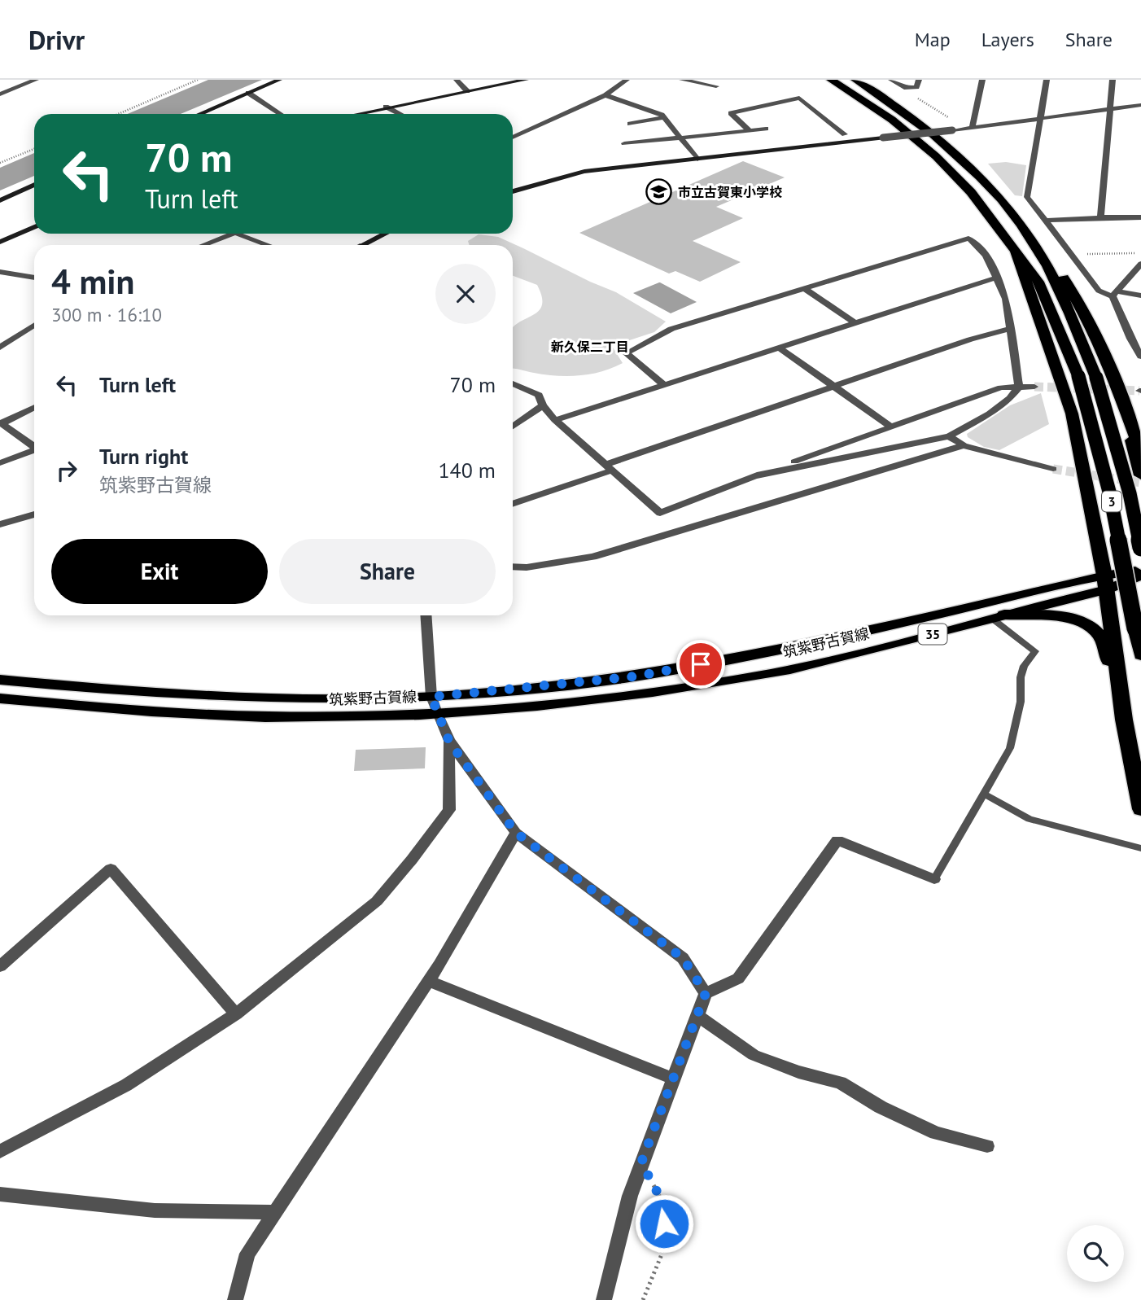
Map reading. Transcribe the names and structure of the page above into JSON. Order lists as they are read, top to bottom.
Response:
{
  "streets": {
    "highway": ["3"],
    "main road": ["35", "筑紫野古賀線"]
  },
  "districts": ["新久保二丁目"],
  "places": {
    "school or university": ["市立古賀東小学校"]
  },
  "page": {
    "header": "Drivr",
    "nav": ["Map", "Layers", "Share"],
    "turn": ["70 m", "Turn left"],
    "heading": ["4 min", "300 m · 16:10"],
    "list": [
      {
        "name": "Turn left",
        "value": "70 m"
      },
      {
        "name": "Turn right",
        "note": "筑紫野古賀線",
        "value": "140 m"
      }
    ],
    "buttons": ["Exit", "Share"]
  }
}
